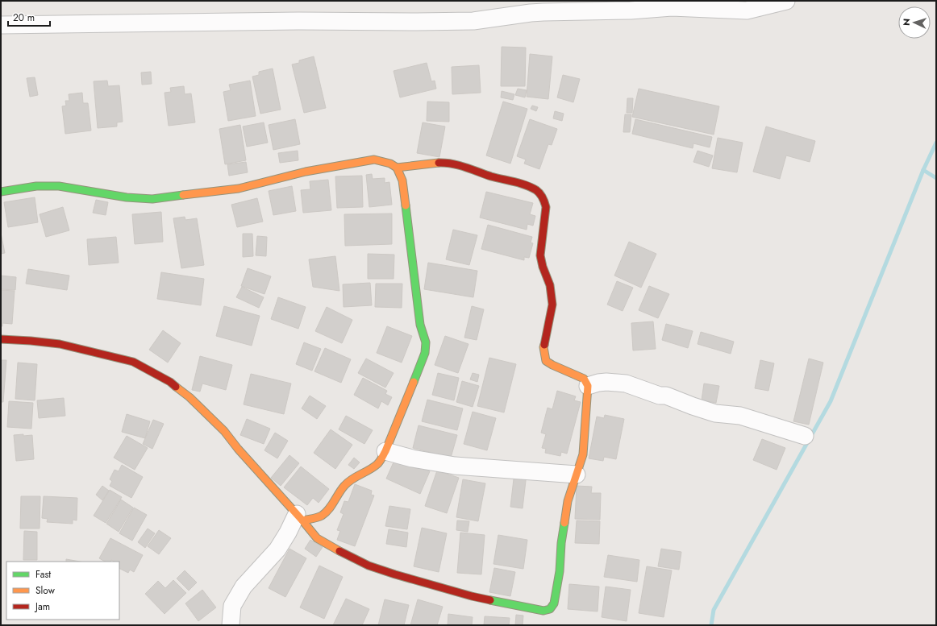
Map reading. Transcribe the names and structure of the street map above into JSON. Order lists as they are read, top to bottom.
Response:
{
  "legend": ["Fast", "Slow", "Jam"],
  "scale_bar": "20 m",
  "north": "left"
}
